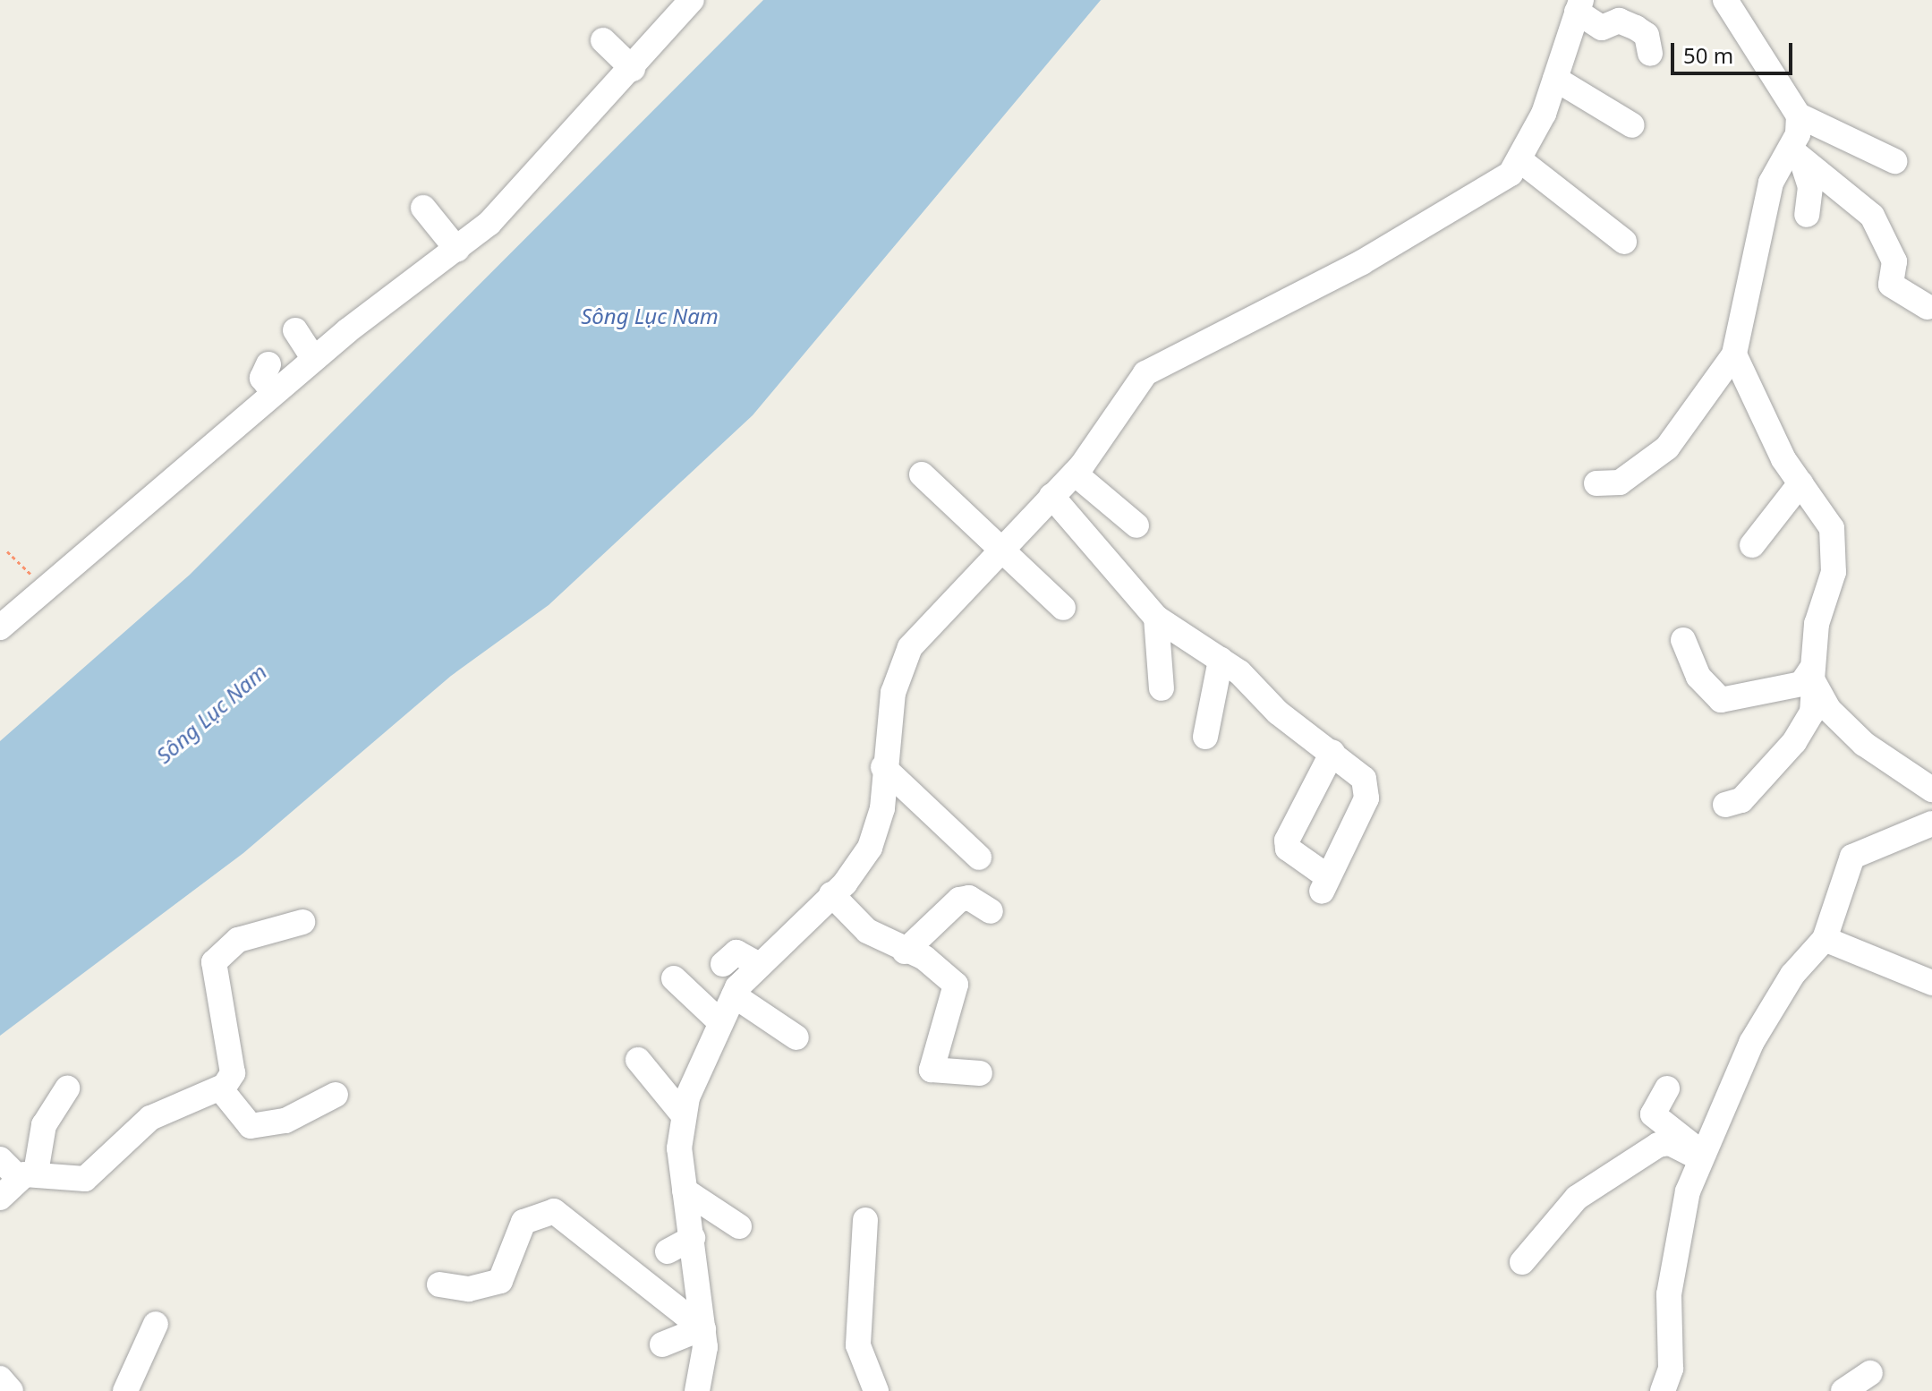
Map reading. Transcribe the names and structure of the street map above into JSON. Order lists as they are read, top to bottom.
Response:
{
  "water": ["Sông Lục Nam"],
  "scale_bar": "50 m"
}
